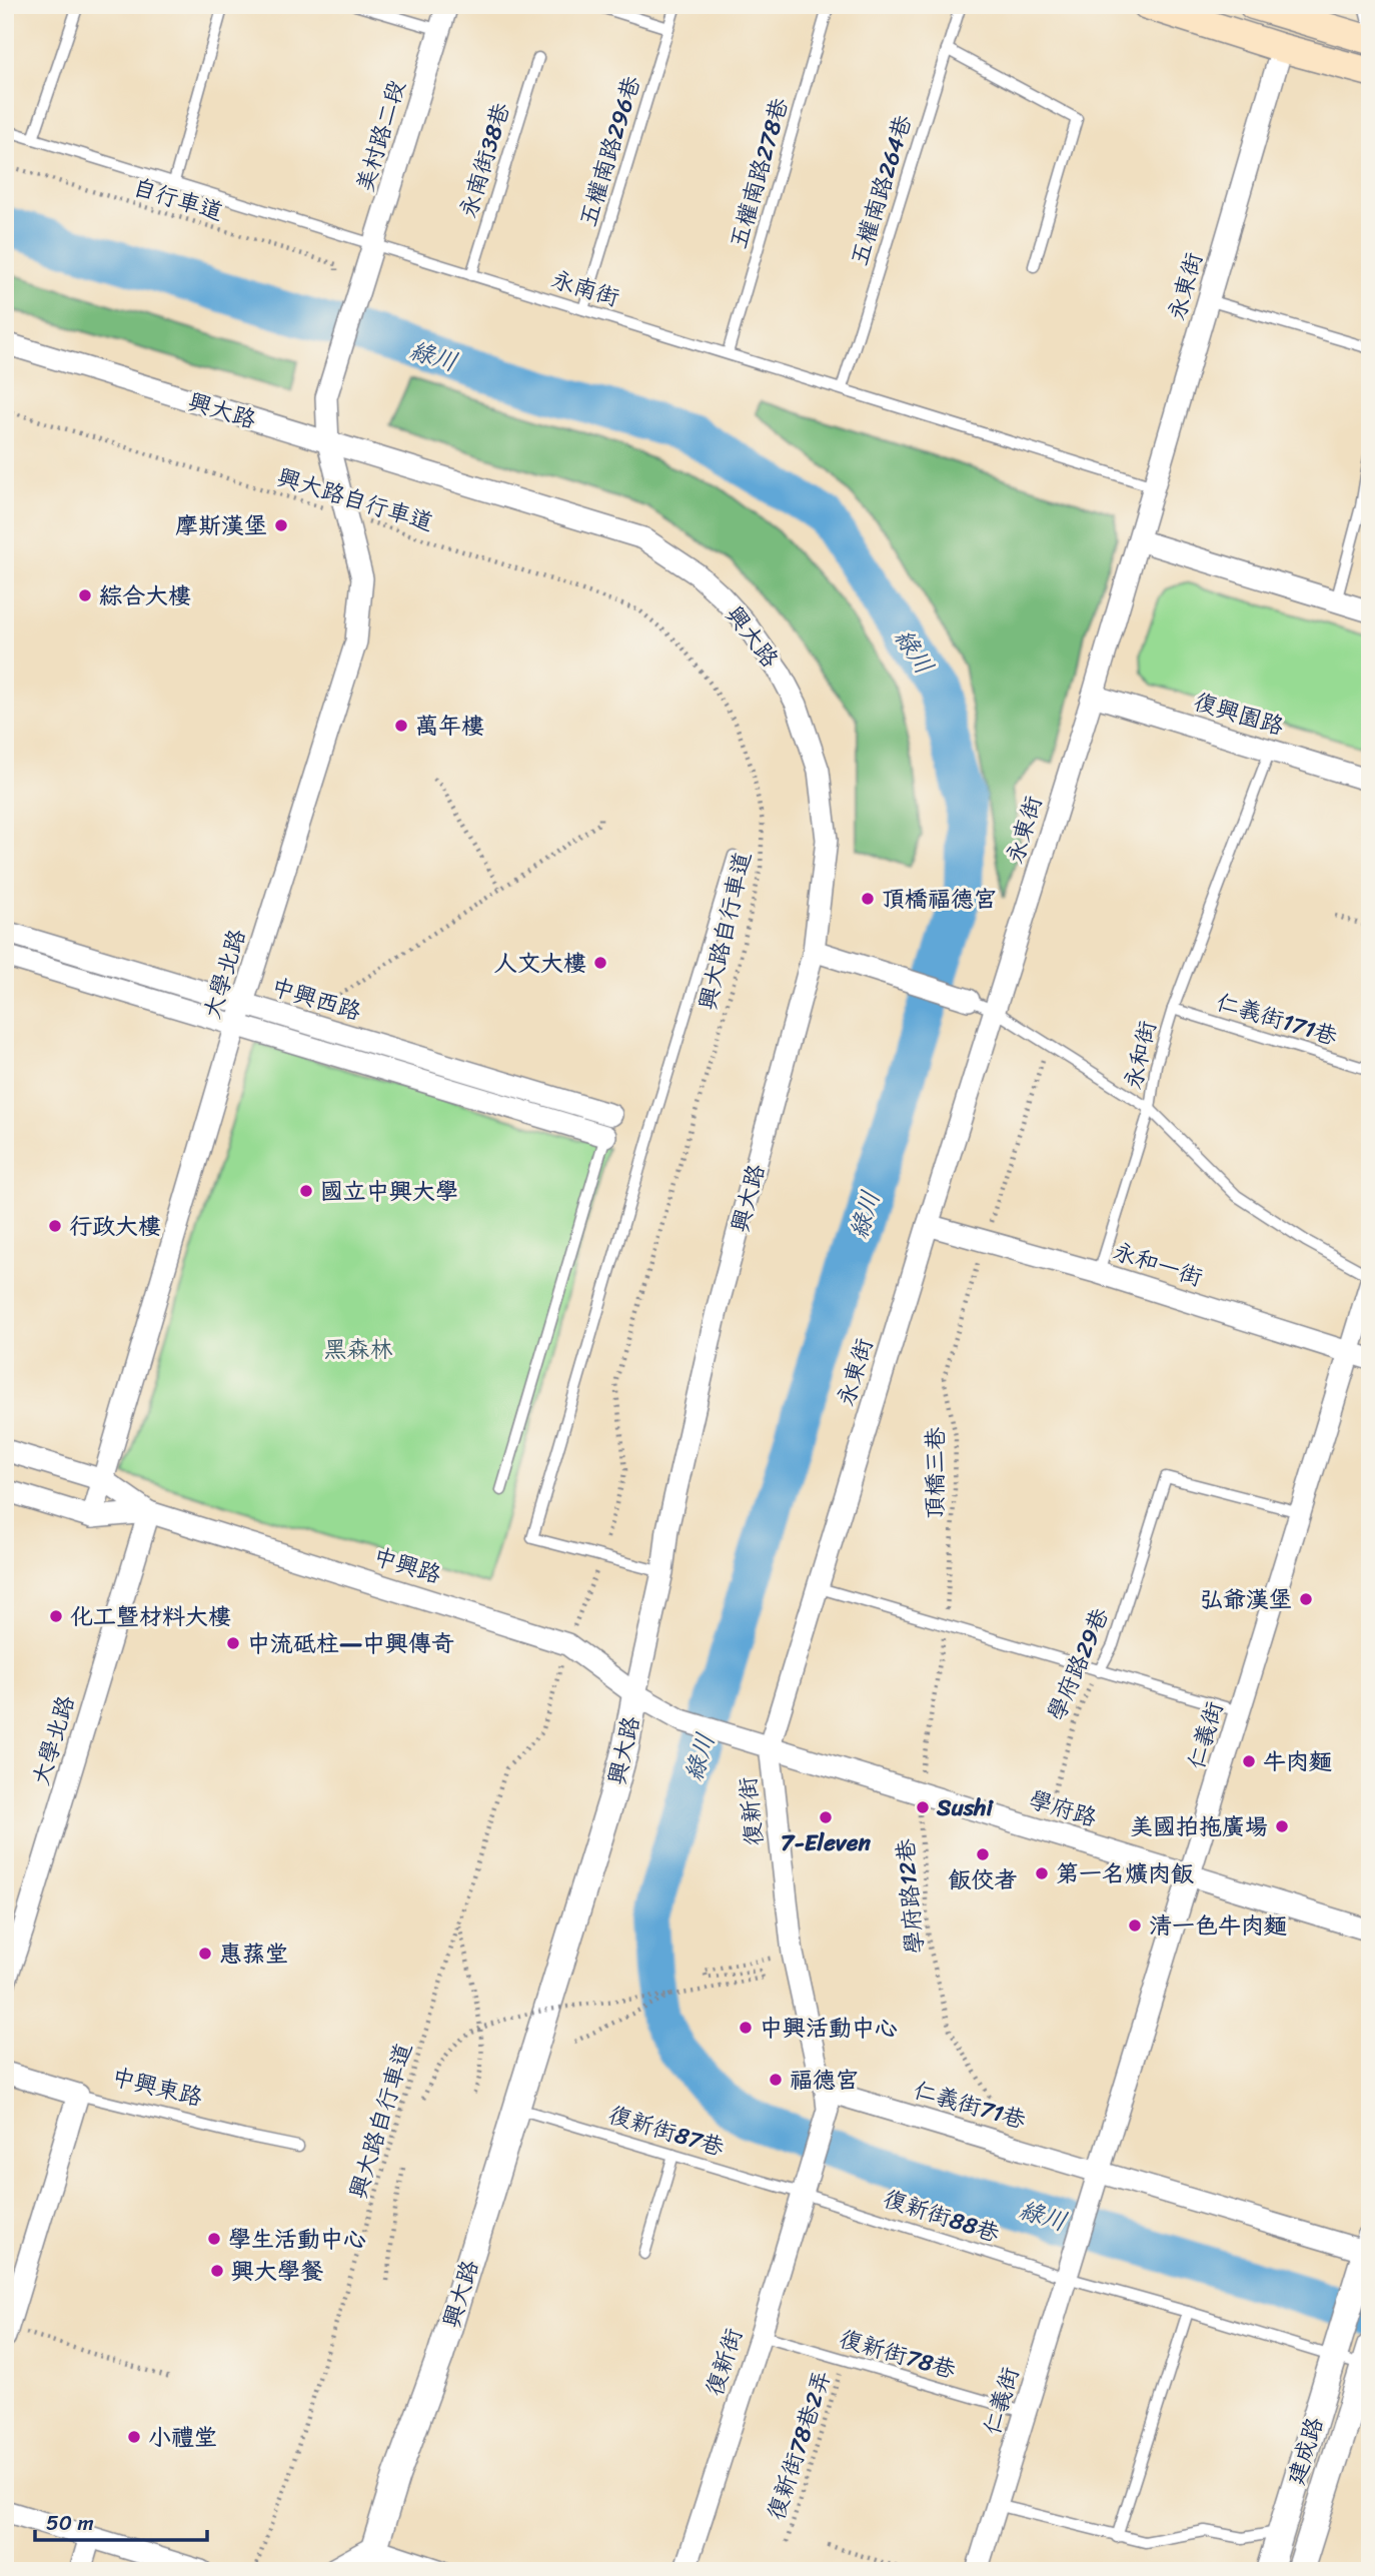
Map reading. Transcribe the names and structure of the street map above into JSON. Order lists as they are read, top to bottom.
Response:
{
  "streets": {
    "street": [
      "美村路二段",
      "永東街",
      "興大路",
      "復興園路",
      "大學北路",
      "中興西路",
      "永和一街",
      "中興路",
      "仁義街",
      "學府路",
      "復新街",
      "中興東路",
      "仁義街71巷",
      "建成路"
    ],
    "lane": [
      "五權南路296巷",
      "永南街38巷",
      "五權南路278巷",
      "五權南路264巷",
      "永南街",
      "仁義街171巷",
      "永和街",
      "學府路29巷",
      "復新街87巷",
      "復新街88巷",
      "復新街78巷"
    ],
    "path": [
      "自行車道",
      "興大路自行車道",
      "頂橋三巷",
      "學府路12巷",
      "復新街78巷2弄"
    ]
  },
  "crossings": [
    ["美村路二段", "永南街"],
    ["美村路二段", "興大路"],
    ["美村路二段", "大學北路"],
    ["五權南路296巷", "永南街"],
    ["永南街38巷", "永南街"],
    ["五權南路278巷", "永南街"],
    ["五權南路264巷", "永南街"],
    ["永東街", "永南街"],
    ["永東街", "復興園路"],
    ["永東街", "永和一街"],
    ["永東街", "學府路"],
    ["永東街", "復新街"],
    ["興大路", "大學北路"],
    ["興大路", "中興路"],
    ["興大路", "學府路"],
    ["興大路", "復新街87巷"],
    ["興大路自行車道", "大學北路"],
    ["復興園路", "永和街"],
    ["大學北路", "中興西路"],
    ["大學北路", "中興路"],
    ["仁義街171巷", "永和街"],
    ["永和一街", "頂橋三巷"],
    ["永和一街", "仁義街"],
    ["頂橋三巷", "學府路"],
    ["頂橋三巷", "學府路12巷"],
    ["中興路", "學府路"],
    ["學府路29巷", "仁義街"],
    ["學府路29巷", "學府路"],
    ["仁義街", "學府路"],
    ["仁義街", "仁義街71巷"],
    ["仁義街", "復新街88巷"],
    ["仁義街", "復新街78巷"],
    ["學府路", "復新街"],
    ["學府路", "學府路12巷"],
    ["復新街", "仁義街71巷"],
    ["復新街", "復新街87巷"],
    ["復新街", "復新街88巷"],
    ["復新街", "復新街78巷"],
    ["學府路12巷", "仁義街71巷"],
    ["仁義街71巷", "建成路"],
    ["復新街87巷", "復新街88巷"],
    ["復新街88巷", "建成路"],
    ["復新街78巷", "復新街78巷2弄"]
  ],
  "water": ["綠川"],
  "parks": ["黑森林"],
  "places": [
    "摩斯漢堡",
    "綜合大樓",
    "萬年樓",
    "頂橋福德宮",
    "人文大樓",
    "國立中興大學",
    "行政大樓",
    "弘爺漢堡",
    "化工暨材料大樓",
    "中流砥柱—中興傳奇",
    "牛肉麵",
    "Sushi",
    "7-Eleven",
    "美國拍拖廣場",
    "飯佼者",
    "第一名爌肉飯",
    "清一色牛肉麵",
    "惠蓀堂",
    "中興活動中心",
    "福德宮",
    "學生活動中心",
    "興大學餐",
    "小禮堂"
  ],
  "scale_bar": "50 m"
}
